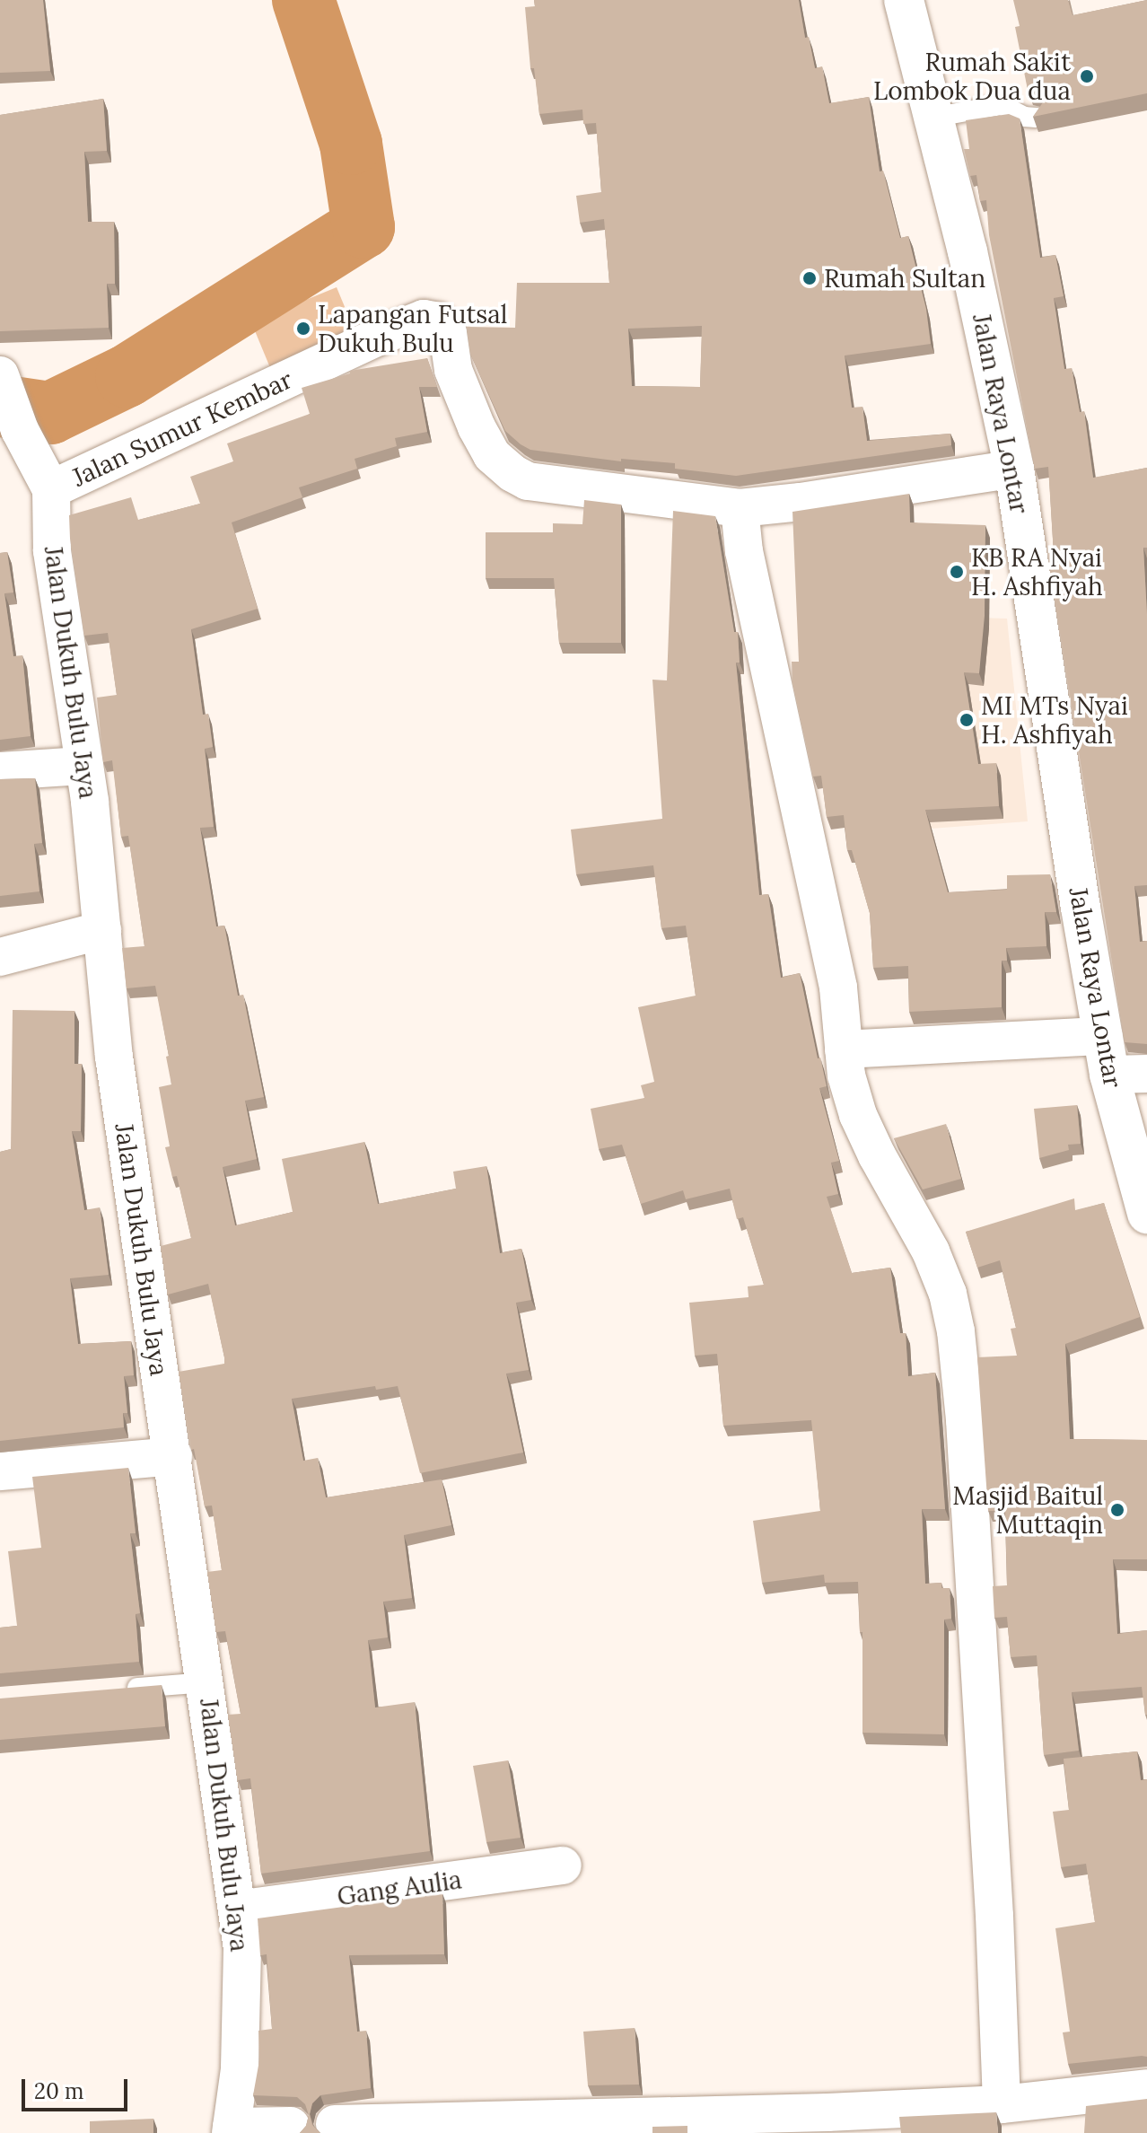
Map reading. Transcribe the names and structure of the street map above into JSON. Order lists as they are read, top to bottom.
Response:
{
  "streets": {
    "street": [
      "Jalan Raya Lontar",
      "Jalan Sumur Kembar",
      "Jalan Dukuh Bulu Jaya",
      "Gang Aulia"
    ]
  },
  "crossings": [
    ["Jalan Raya Lontar", "Jalan Sumur Kembar"],
    ["Jalan Sumur Kembar", "Jalan Dukuh Bulu Jaya"],
    ["Jalan Dukuh Bulu Jaya", "Gang Aulia"]
  ],
  "places": [
    "Rumah Sakit Lombok Dua dua",
    "Rumah Sultan",
    "Lapangan Futsal Dukuh Bulu",
    "KB RA Nyai H. Ashfiyah",
    "MI MTs Nyai H. Ashfiyah",
    "Masjid Baitul Muttaqin"
  ],
  "scale_bar": "20 m"
}
